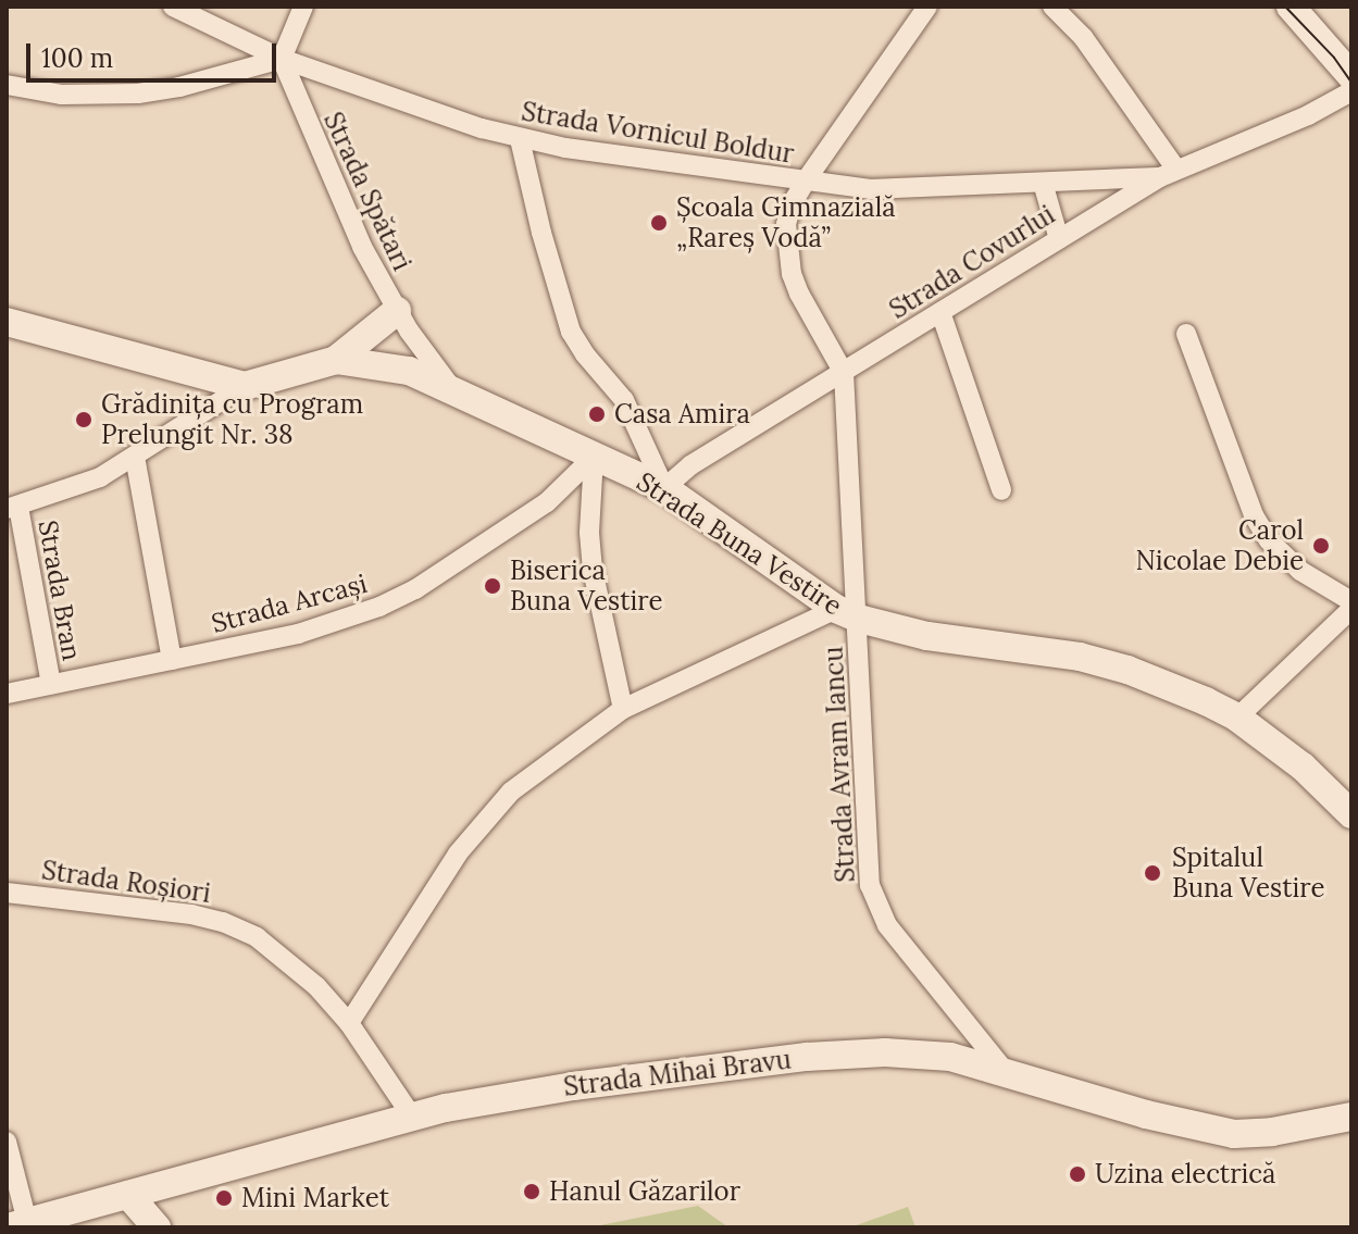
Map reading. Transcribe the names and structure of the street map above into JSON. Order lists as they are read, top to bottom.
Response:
{
  "streets": {
    "street": [
      "Strada Vornicul Boldur",
      "Strada Spătari",
      "Strada Covurlui",
      "Strada Buna Vestire",
      "Strada Bran",
      "Strada Arcași",
      "Strada Avram Iancu",
      "Strada Roșiori",
      "Strada Mihai Bravu"
    ]
  },
  "crossings": [
    ["Strada Vornicul Boldur", "Strada Spătari"],
    ["Strada Vornicul Boldur", "Strada Covurlui"],
    ["Strada Spătari", "Strada Buna Vestire"],
    ["Strada Buna Vestire", "Strada Arcași"],
    ["Strada Buna Vestire", "Strada Avram Iancu"],
    ["Strada Bran", "Strada Arcași"],
    ["Strada Avram Iancu", "Strada Mihai Bravu"],
    ["Strada Roșiori", "Strada Mihai Bravu"]
  ],
  "places": [
    "Școala Gimnazială „Rareș Vodă”",
    "Casa Amira",
    "Grădinița cu Program Prelungit Nr. 38",
    "Carol Nicolae Debie",
    "Biserica Buna Vestire",
    "Spitalul Buna Vestire",
    "Uzina electrică",
    "Hanul Găzarilor",
    "Mini Market"
  ],
  "scale_bar": "100 m"
}
